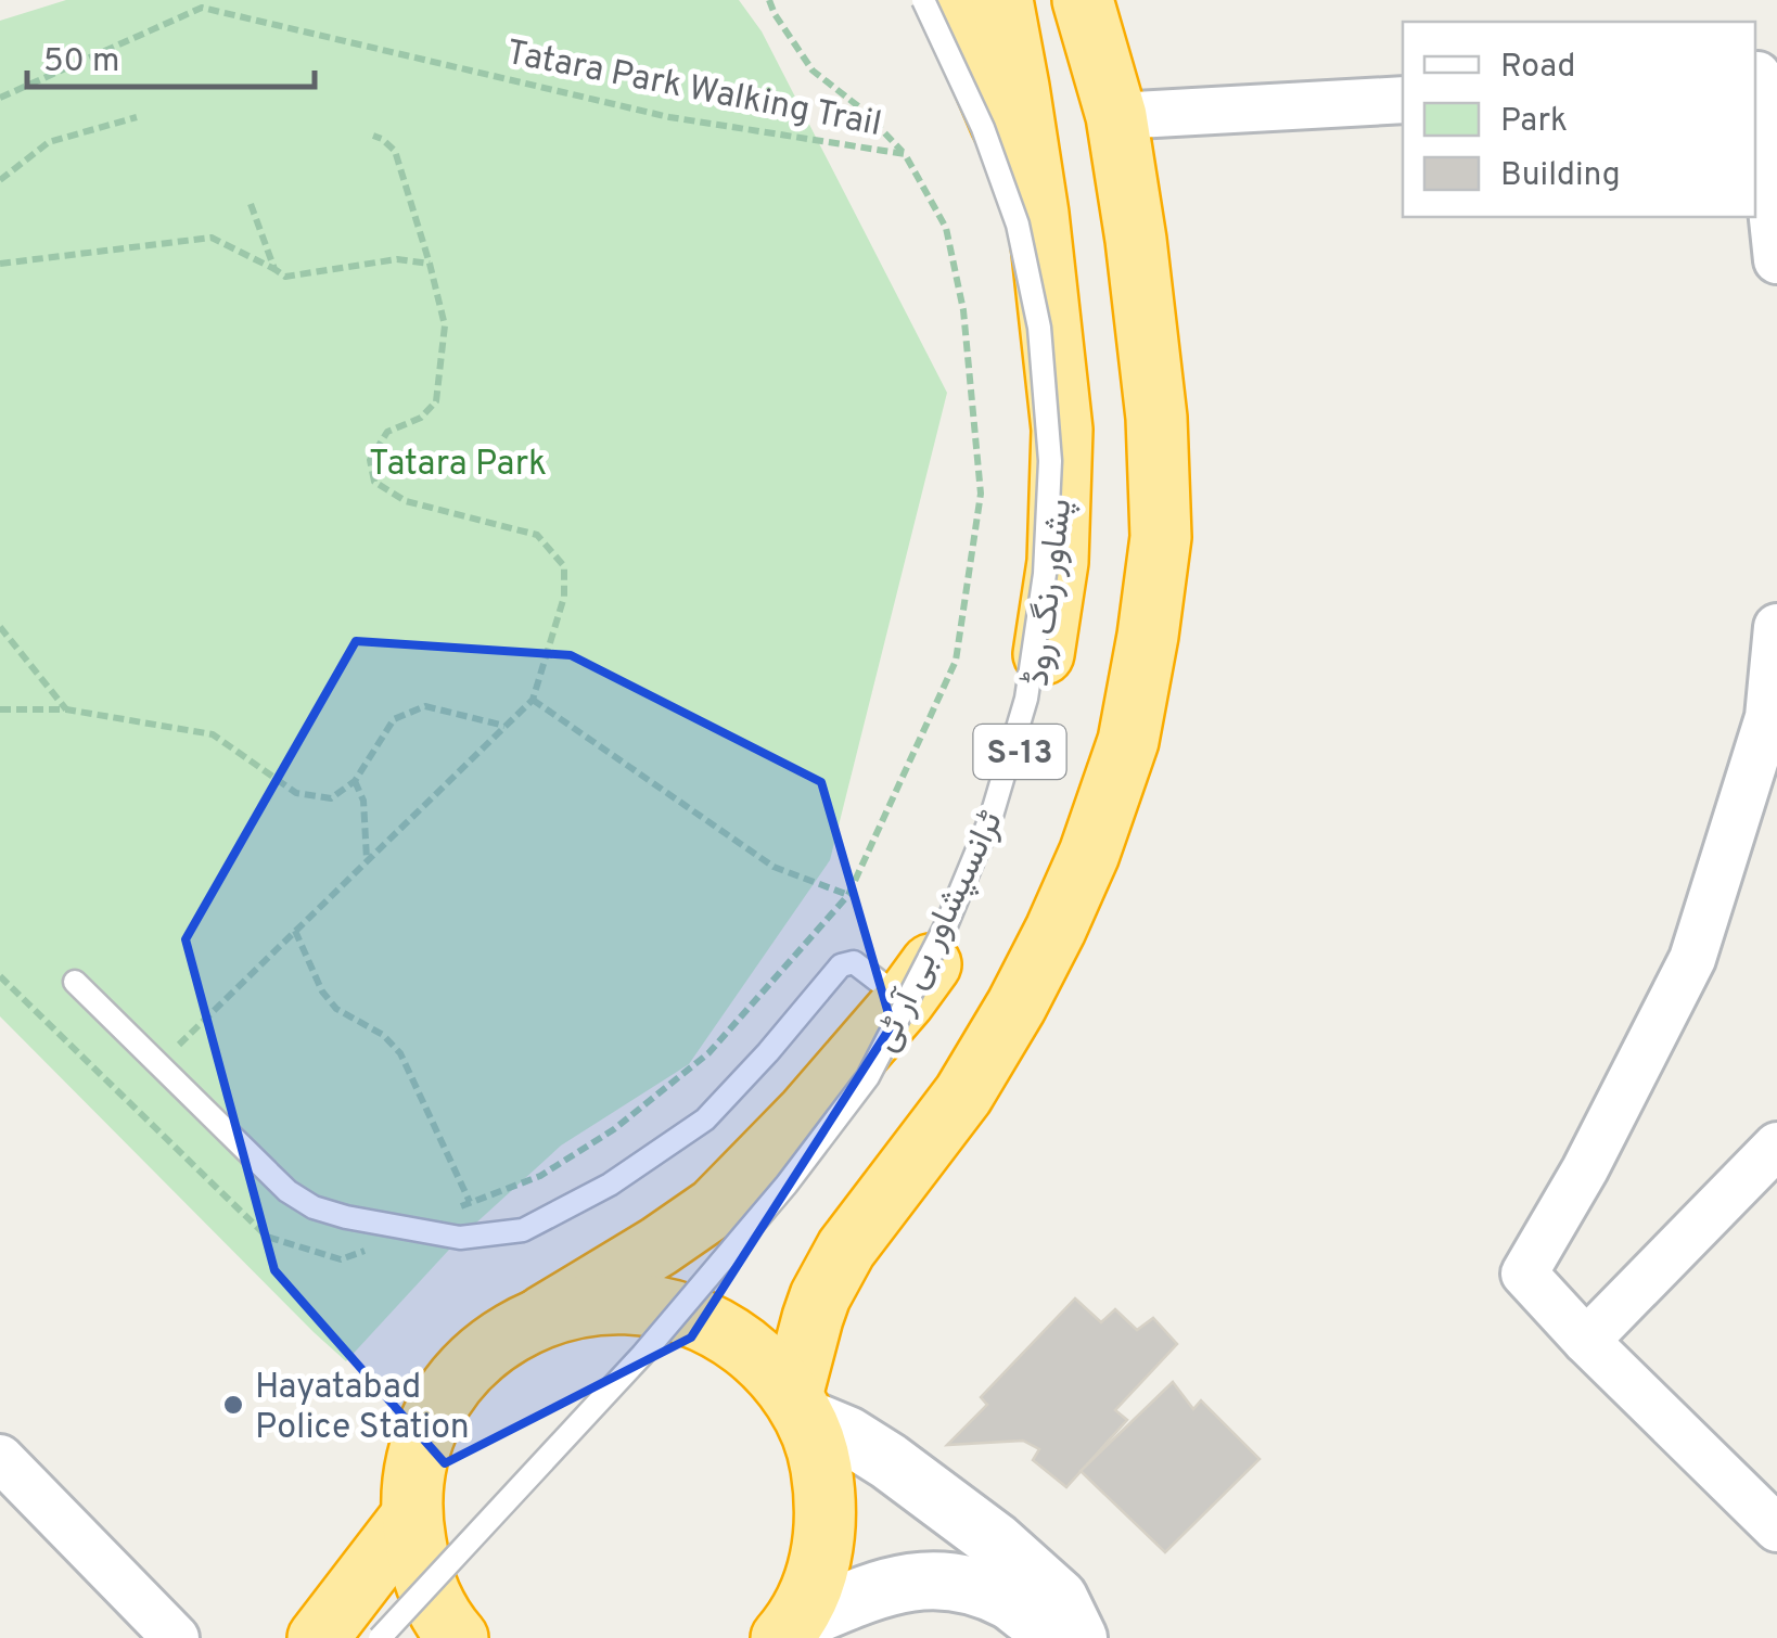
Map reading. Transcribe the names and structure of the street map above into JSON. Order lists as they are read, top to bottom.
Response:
{
  "streets": {
    "highway": ["پشاور رنگ روڈ", "S-13"],
    "lane": ["ٹرانسپشاور بی آر ٹی"],
    "path": ["Tatara Park Walking Trail"]
  },
  "parks": ["Tatara Park"],
  "places": ["Hayatabad Police Station"],
  "legend": ["Road", "Park", "Building"],
  "scale_bar": "50 m"
}
